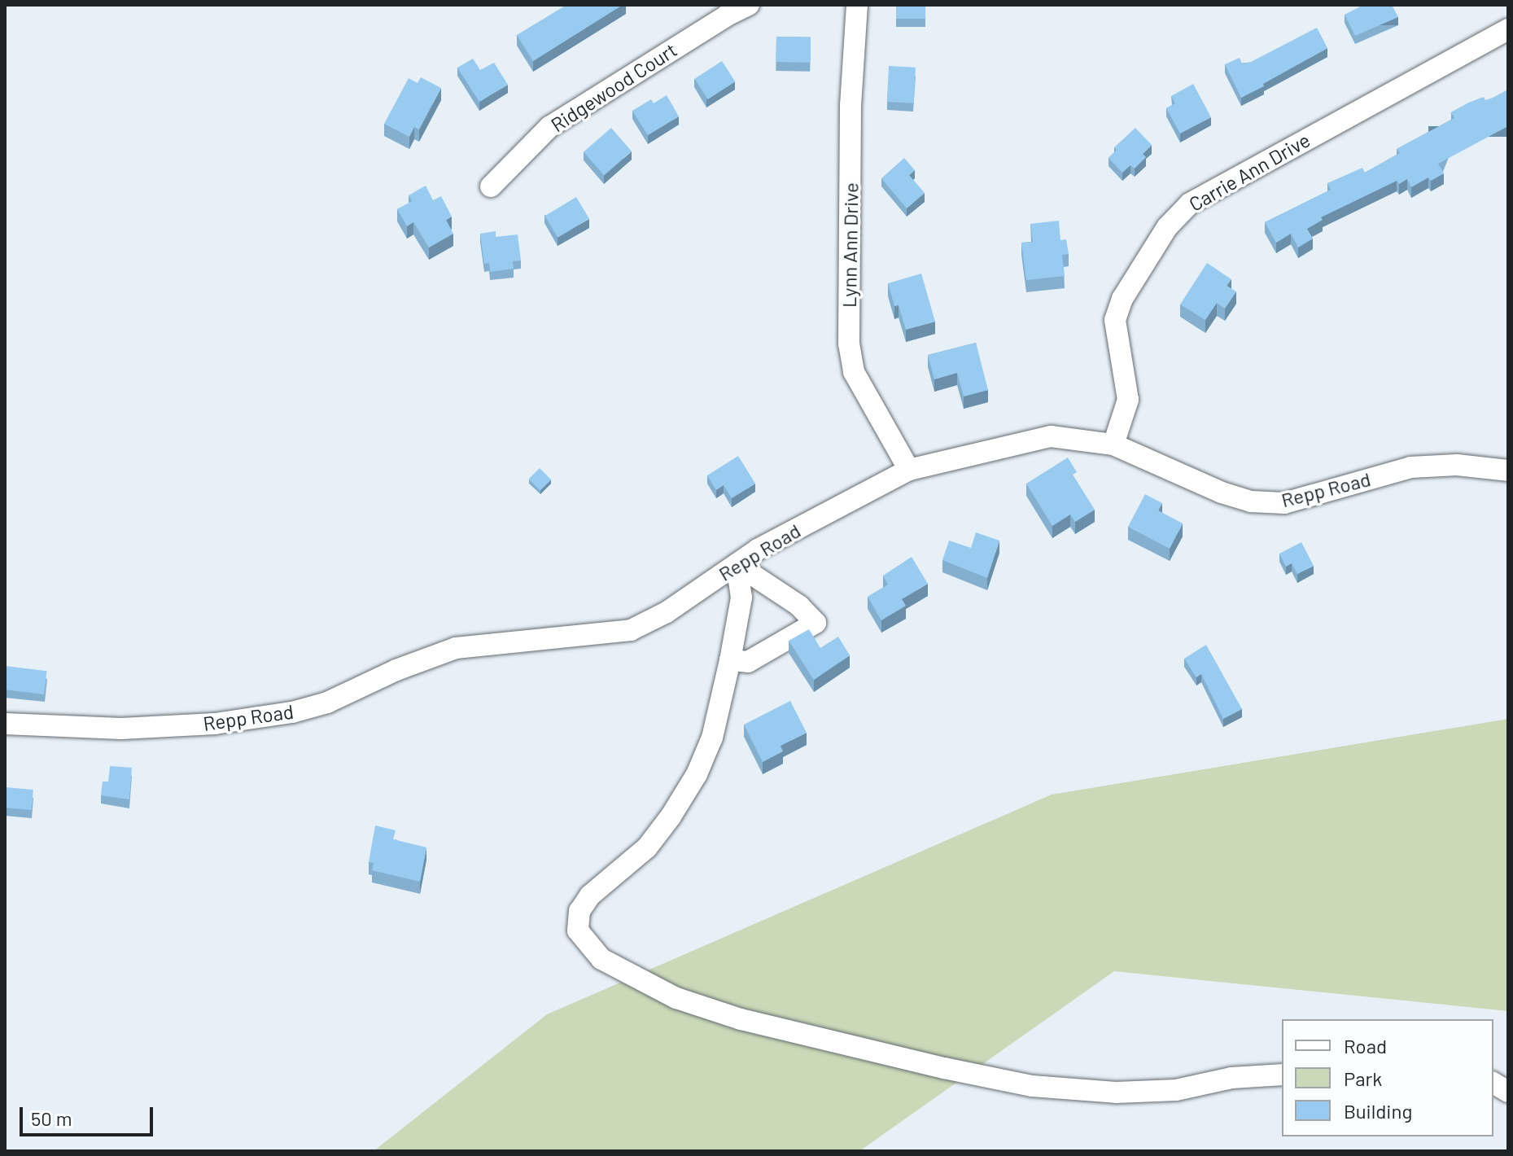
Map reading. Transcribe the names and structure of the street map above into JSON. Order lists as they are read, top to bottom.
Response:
{
  "streets": {
    "street": [
      "Ridgewood Court",
      "Carrie Ann Drive",
      "Lynn Ann Drive",
      "Repp Road"
    ]
  },
  "crossings": [
    ["Carrie Ann Drive", "Repp Road"],
    ["Lynn Ann Drive", "Repp Road"]
  ],
  "legend": ["Road", "Park", "Building"],
  "scale_bar": "50 m"
}
